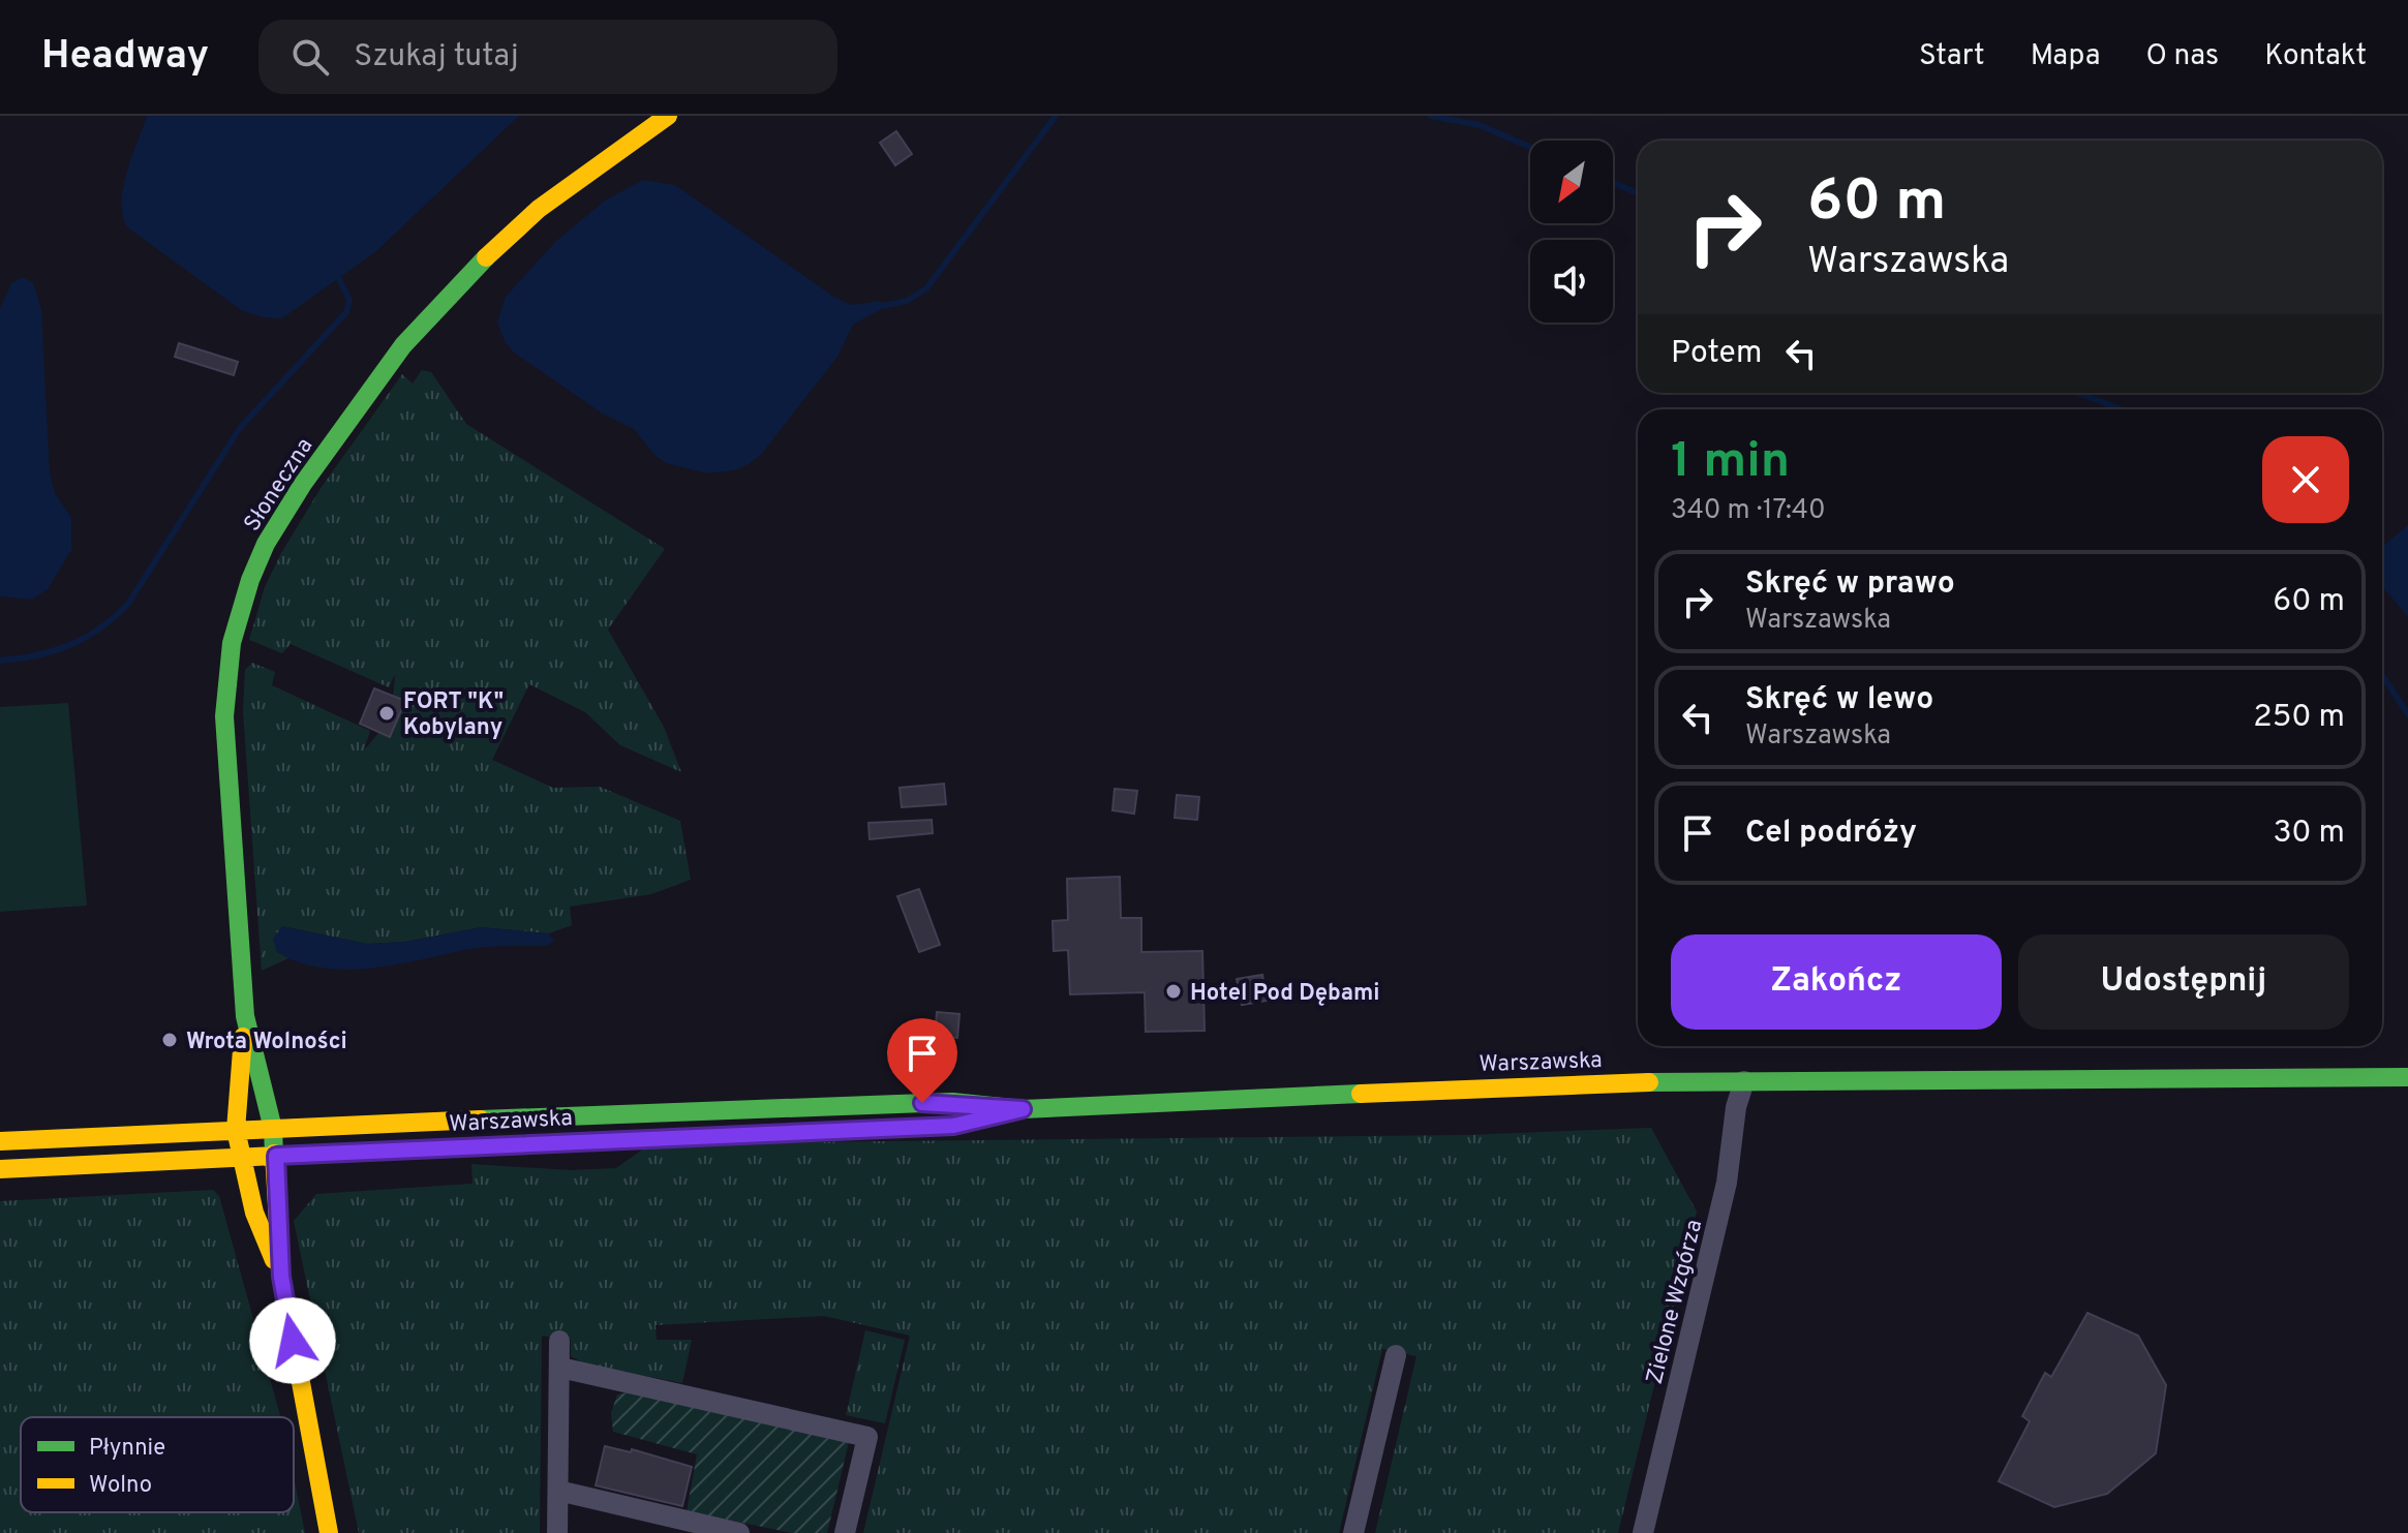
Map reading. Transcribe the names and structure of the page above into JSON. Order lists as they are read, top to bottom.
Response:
{
  "streets": {
    "main road": ["Słoneczna", "Warszawska"],
    "street": ["Zielone Wzgórza"]
  },
  "crossings": [
    ["Słoneczna", "Warszawska"],
    ["Warszawska", "Zielone Wzgórza"]
  ],
  "places": ["FORT \"K\" Kobylany", "Hotel Pod Dębami", "Wrota Wolności"],
  "legend": ["Płynnie", "Wolno"],
  "north": "bottom left",
  "page": {
    "header": "Headway",
    "search": "Szukaj tutaj",
    "nav": [
      "Start",
      "Mapa",
      "O nas",
      "Kontakt"
    ],
    "turn": ["60 m", "Warszawska"],
    "then": "Potem",
    "heading": ["1 min", "340 m · 17:40"],
    "list": [
      {
        "name": "Skręć w prawo",
        "note": "Warszawska",
        "value": "60 m"
      },
      {
        "name": "Skręć w lewo",
        "note": "Warszawska",
        "value": "250 m"
      },
      {
        "name": "Cel podróży",
        "value": "30 m"
      }
    ],
    "buttons": ["Zakończ", "Udostępnij"]
  }
}
